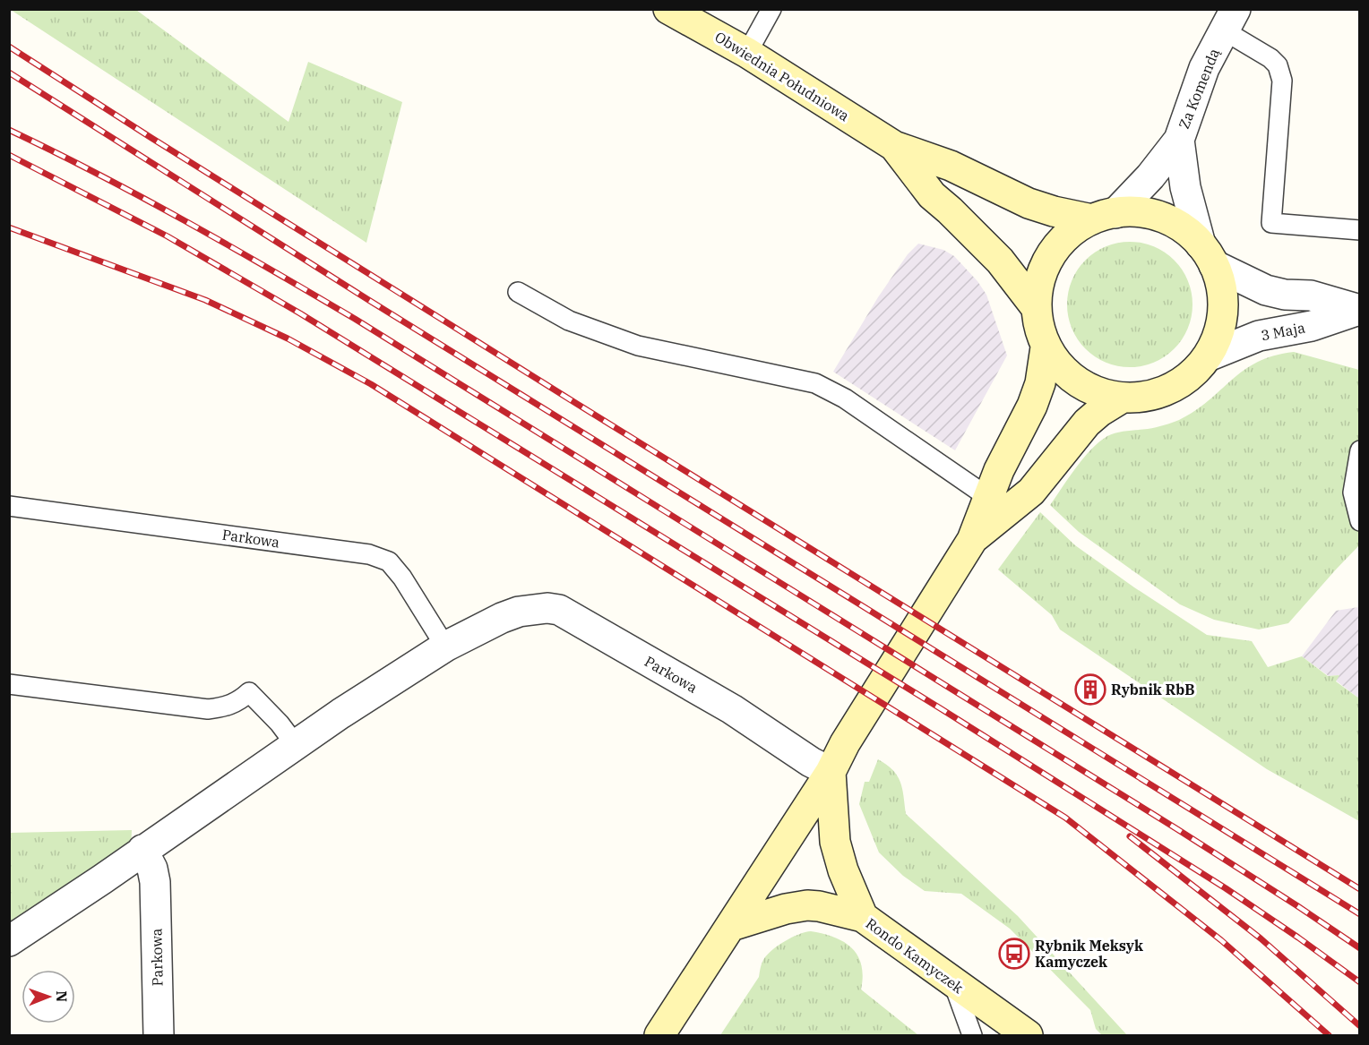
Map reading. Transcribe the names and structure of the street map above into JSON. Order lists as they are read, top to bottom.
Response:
{
  "streets": {
    "main road": ["Obwiednia Południowa", "Rondo Kamyczek"],
    "street": ["Za Komendą", "3 Maja", "Parkowa"]
  },
  "crossings": [
    ["Obwiednia Południowa", "Za Komendą"],
    ["Obwiednia Południowa", "3 Maja"],
    ["Za Komendą", "3 Maja"]
  ],
  "places": {
    "building": ["Rybnik RbB"],
    "bus stop": ["Rybnik Meksyk Kamyczek"]
  },
  "north": "right"
}
